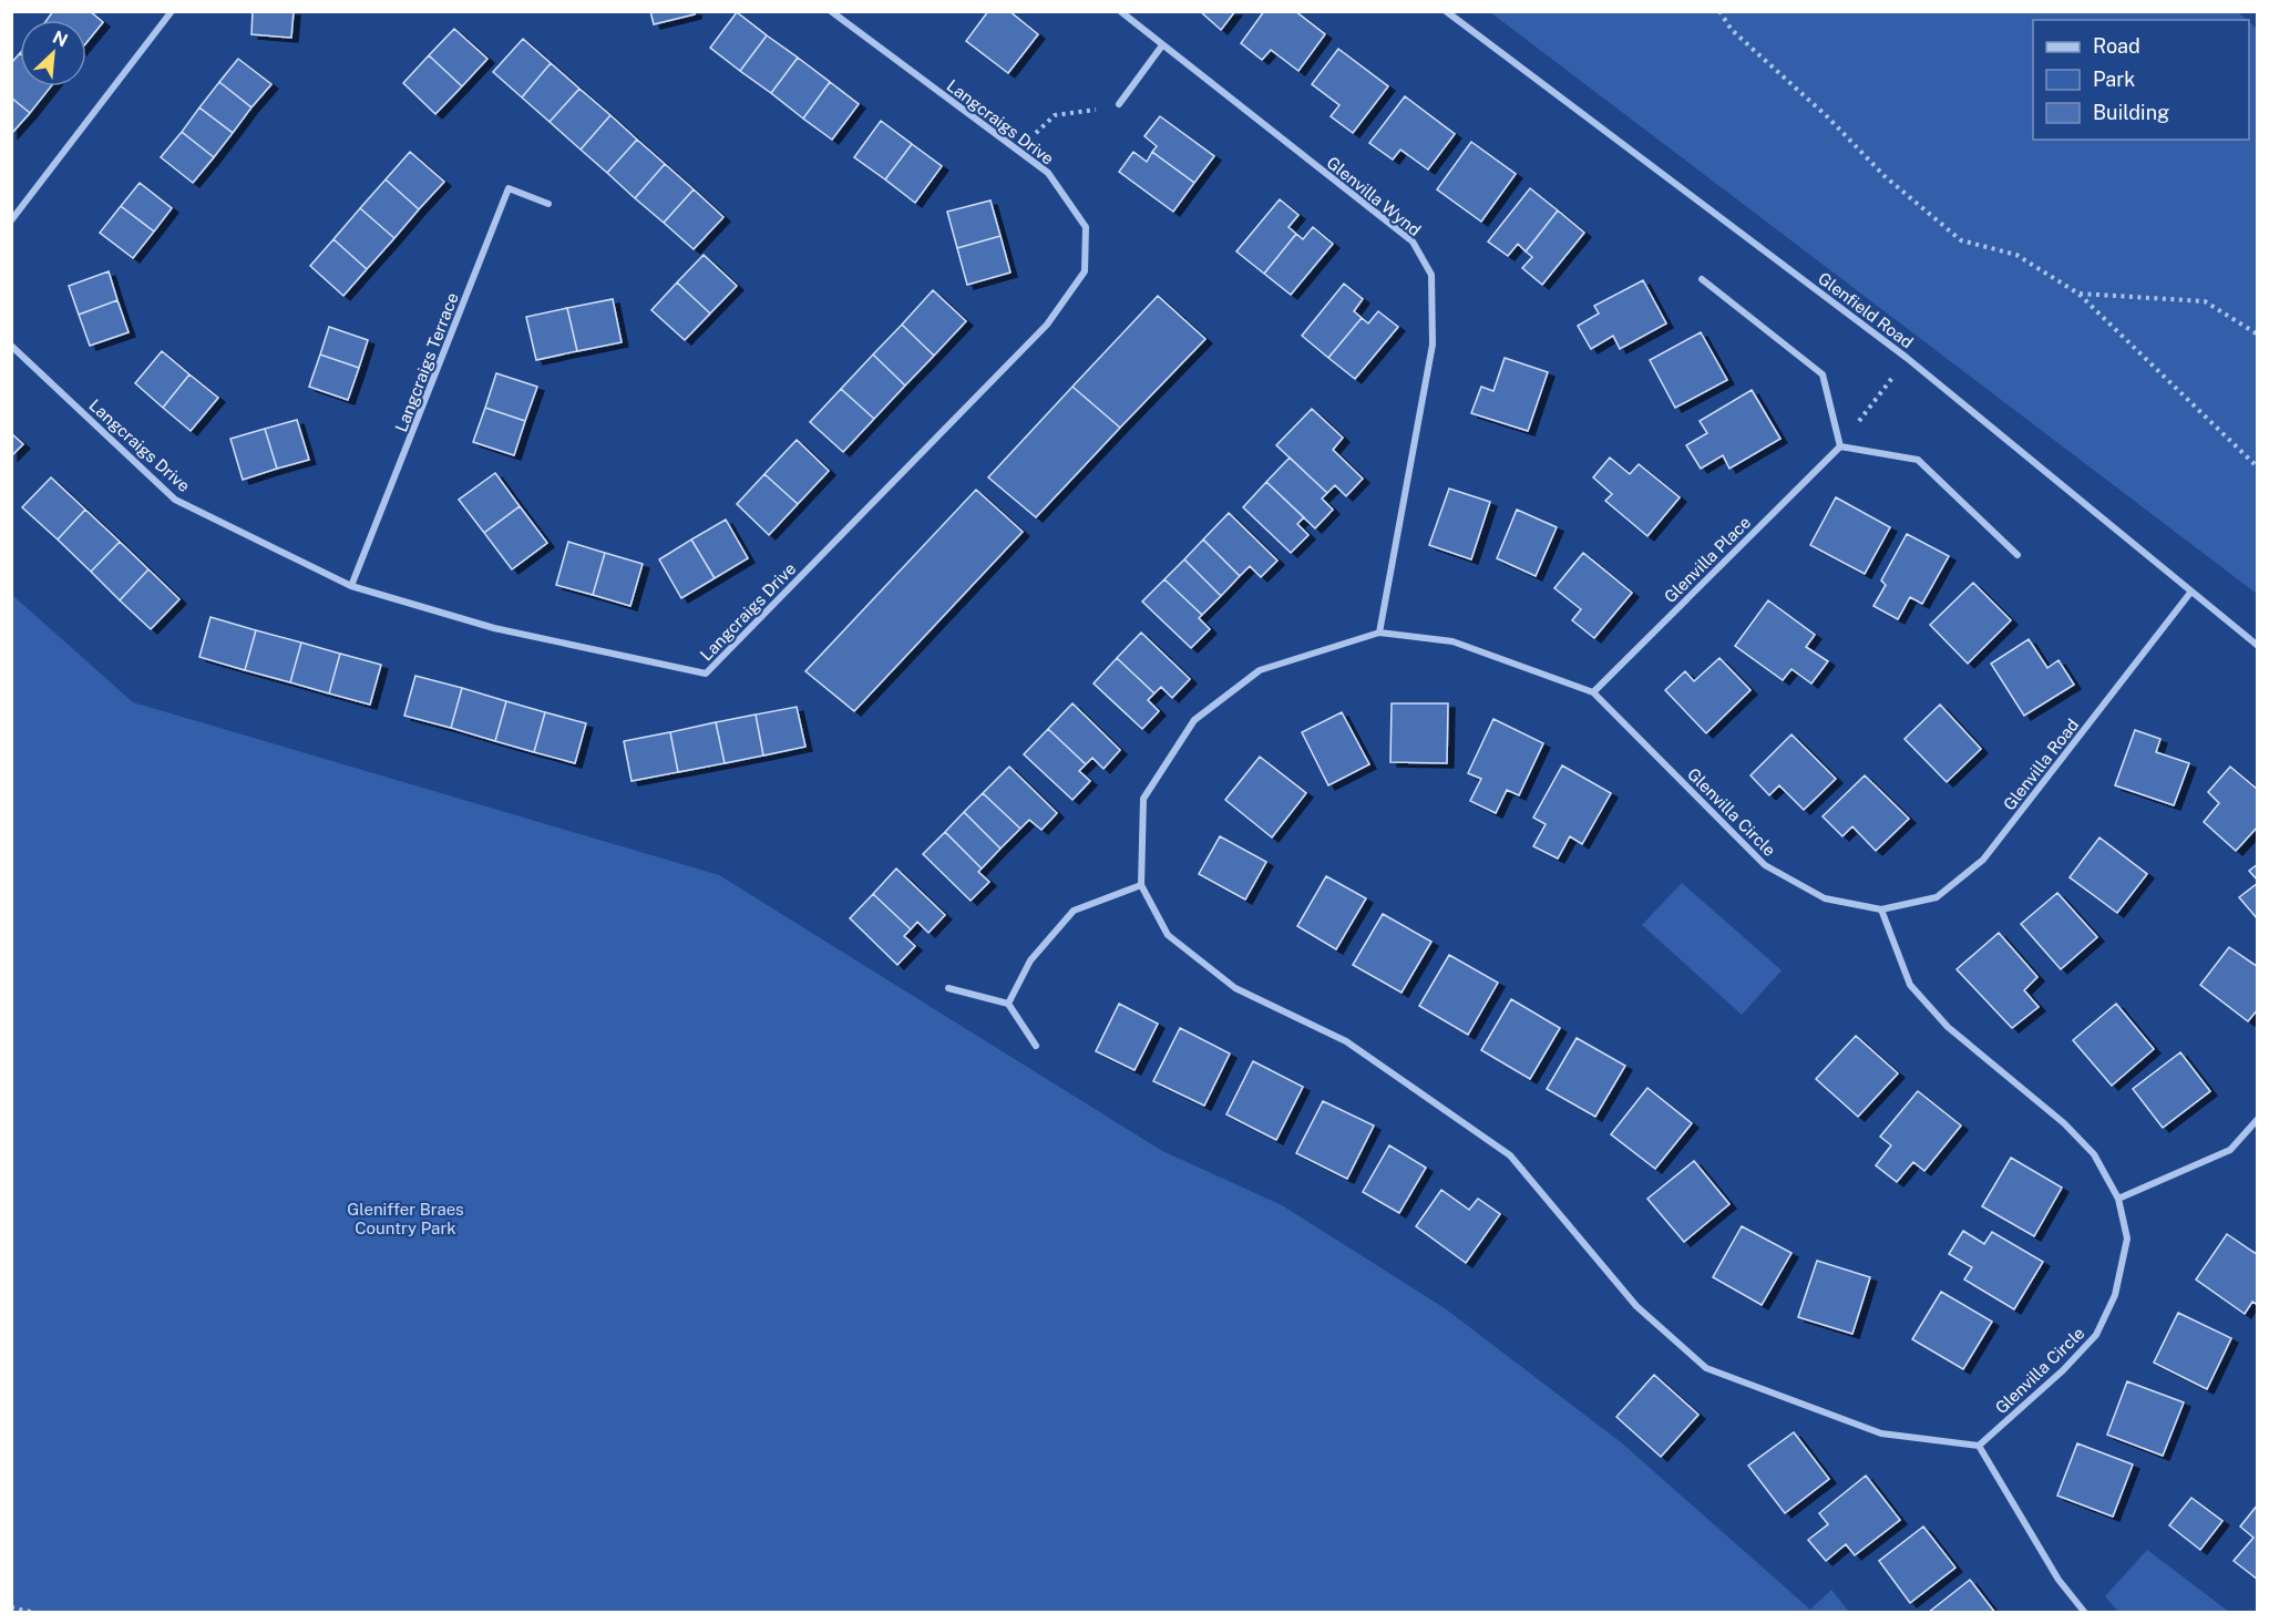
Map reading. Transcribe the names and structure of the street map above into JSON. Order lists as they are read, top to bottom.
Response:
{
  "streets": {
    "street": [
      "Langcraigs Drive",
      "Glenvilla Wynd",
      "Glenfield Road",
      "Langcraigs Terrace",
      "Glenvilla Place",
      "Glenvilla Road",
      "Glenvilla Circle"
    ]
  },
  "crossings": [
    ["Langcraigs Drive", "Langcraigs Terrace"],
    ["Glenvilla Wynd", "Glenvilla Circle"],
    ["Glenfield Road", "Glenvilla Road"],
    ["Glenvilla Place", "Glenvilla Circle"],
    ["Glenvilla Road", "Glenvilla Circle"]
  ],
  "parks": ["Gleniffer Braes Country Park"],
  "legend": ["Road", "Park", "Building"],
  "north": "top right"
}
